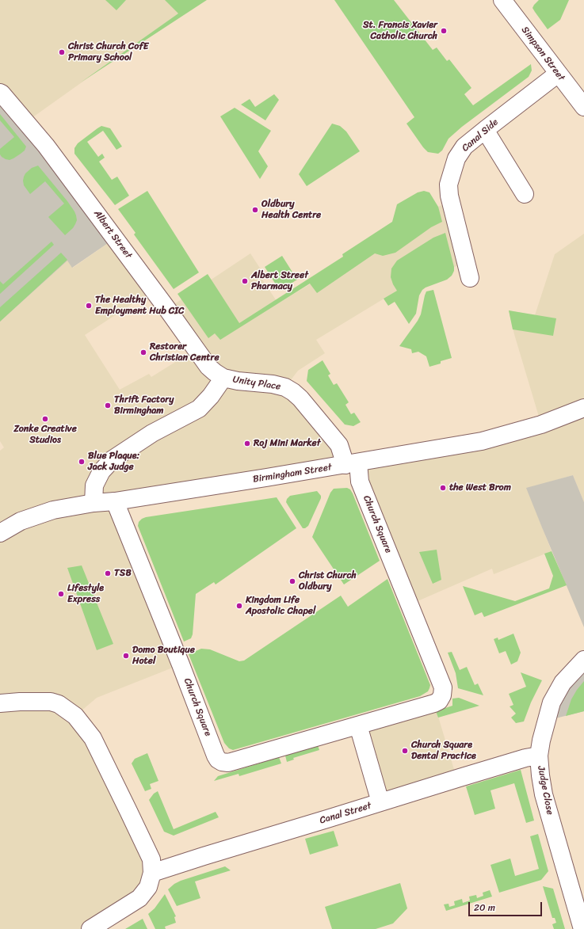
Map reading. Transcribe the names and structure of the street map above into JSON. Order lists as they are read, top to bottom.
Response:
{
  "streets": {
    "street": [
      "Simpson Street",
      "Canal Side",
      "Albert Street",
      "Unity Place",
      "Birmingham Street",
      "Church Square",
      "Judge Close",
      "Canal Street"
    ]
  },
  "crossings": [
    ["Simpson Street", "Canal Side"],
    ["Albert Street", "Unity Place"],
    ["Unity Place", "Birmingham Street"],
    ["Unity Place", "Church Square"],
    ["Birmingham Street", "Church Square"],
    ["Judge Close", "Canal Street"]
  ],
  "places": [
    "St. Francis Xavier Catholic Church",
    "Christ Church CofE Primary School",
    "Oldbury Health Centre",
    "Albert Street Pharmacy",
    "The Healthy Employment Hub CIC",
    "Restorer Christian Centre",
    "Thrift Factory Birmingham",
    "Zonke Creative Studios",
    "Roj Mini Market",
    "Blue Plaque: Jack Judge",
    "the West Brom",
    "TSB",
    "Christ Church Oldbury",
    "Lifestyle Express",
    "Kingdom Life Apostolic Chapel",
    "Domo Boutique Hotel",
    "Church Square Dental Practice"
  ],
  "scale_bar": "20 m"
}
